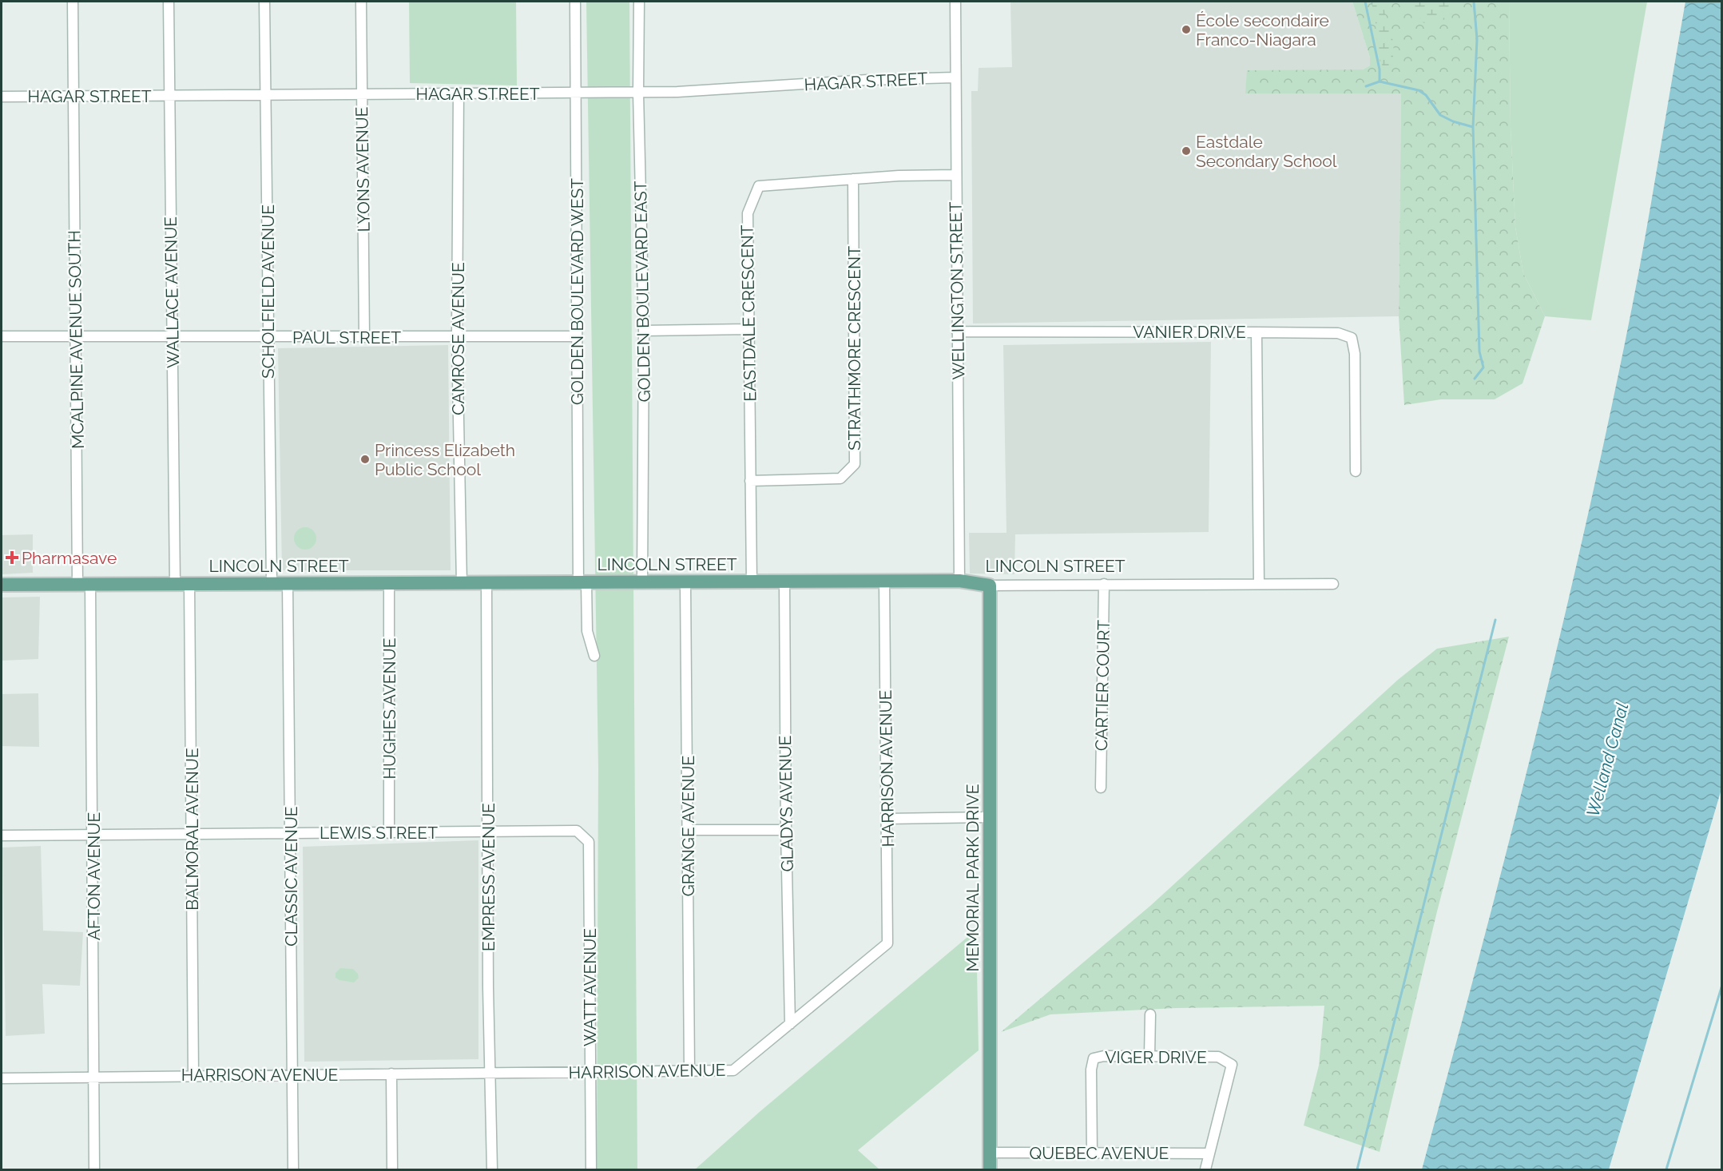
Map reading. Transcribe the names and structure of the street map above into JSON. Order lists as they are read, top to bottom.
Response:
{
  "streets": {
    "main road": ["LINCOLN STREET", "MEMORIAL PARK DRIVE"],
    "street": [
      "HAGAR STREET",
      "LYONS AVENUE",
      "WELLINGTON STREET",
      "SCHOLFIELD AVENUE",
      "GOLDEN BOULEVARD WEST",
      "GOLDEN BOULEVARD EAST",
      "WALLACE AVENUE",
      "EASTDALE CRESCENT",
      "VANIER DRIVE",
      "PAUL STREET",
      "CAMROSE AVENUE",
      "MCALPINE AVENUE SOUTH",
      "STRATHMORE CRESCENT",
      "CARTIER COURT",
      "HUGHES AVENUE",
      "HARRISON AVENUE",
      "GLADYS AVENUE",
      "GRANGE AVENUE",
      "BALMORAL AVENUE",
      "LEWIS STREET",
      "AFTON AVENUE",
      "CLASSIC AVENUE",
      "EMPRESS AVENUE",
      "WATT AVENUE",
      "VIGER DRIVE",
      "QUEBEC AVENUE"
    ]
  },
  "crossings": [
    ["HAGAR STREET", "LYONS AVENUE"],
    ["HAGAR STREET", "WELLINGTON STREET"],
    ["HAGAR STREET", "SCHOLFIELD AVENUE"],
    ["HAGAR STREET", "GOLDEN BOULEVARD WEST"],
    ["HAGAR STREET", "GOLDEN BOULEVARD EAST"],
    ["HAGAR STREET", "WALLACE AVENUE"],
    ["HAGAR STREET", "CAMROSE AVENUE"],
    ["HAGAR STREET", "MCALPINE AVENUE SOUTH"],
    ["LYONS AVENUE", "PAUL STREET"],
    ["WELLINGTON STREET", "EASTDALE CRESCENT"],
    ["WELLINGTON STREET", "VANIER DRIVE"],
    ["WELLINGTON STREET", "LINCOLN STREET"],
    ["SCHOLFIELD AVENUE", "PAUL STREET"],
    ["SCHOLFIELD AVENUE", "LINCOLN STREET"],
    ["GOLDEN BOULEVARD WEST", "PAUL STREET"],
    ["GOLDEN BOULEVARD WEST", "LINCOLN STREET"],
    ["GOLDEN BOULEVARD EAST", "LINCOLN STREET"],
    ["WALLACE AVENUE", "PAUL STREET"],
    ["WALLACE AVENUE", "LINCOLN STREET"],
    ["EASTDALE CRESCENT", "STRATHMORE CRESCENT"],
    ["EASTDALE CRESCENT", "LINCOLN STREET"],
    ["VANIER DRIVE", "LINCOLN STREET"],
    ["PAUL STREET", "CAMROSE AVENUE"],
    ["PAUL STREET", "MCALPINE AVENUE SOUTH"],
    ["CAMROSE AVENUE", "LINCOLN STREET"],
    ["MCALPINE AVENUE SOUTH", "LINCOLN STREET"],
    ["MCALPINE AVENUE SOUTH", "AFTON AVENUE"],
    ["LINCOLN STREET", "CARTIER COURT"],
    ["LINCOLN STREET", "HUGHES AVENUE"],
    ["LINCOLN STREET", "HARRISON AVENUE"],
    ["LINCOLN STREET", "GLADYS AVENUE"],
    ["LINCOLN STREET", "GRANGE AVENUE"],
    ["LINCOLN STREET", "BALMORAL AVENUE"],
    ["LINCOLN STREET", "AFTON AVENUE"],
    ["LINCOLN STREET", "CLASSIC AVENUE"],
    ["LINCOLN STREET", "EMPRESS AVENUE"],
    ["LINCOLN STREET", "MEMORIAL PARK DRIVE"],
    ["HUGHES AVENUE", "LEWIS STREET"],
    ["HARRISON AVENUE", "GLADYS AVENUE"],
    ["HARRISON AVENUE", "GRANGE AVENUE"],
    ["HARRISON AVENUE", "BALMORAL AVENUE"],
    ["HARRISON AVENUE", "AFTON AVENUE"],
    ["HARRISON AVENUE", "CLASSIC AVENUE"],
    ["HARRISON AVENUE", "EMPRESS AVENUE"],
    ["HARRISON AVENUE", "WATT AVENUE"],
    ["BALMORAL AVENUE", "LEWIS STREET"],
    ["LEWIS STREET", "AFTON AVENUE"],
    ["LEWIS STREET", "CLASSIC AVENUE"],
    ["LEWIS STREET", "EMPRESS AVENUE"],
    ["LEWIS STREET", "WATT AVENUE"],
    ["MEMORIAL PARK DRIVE", "QUEBEC AVENUE"],
    ["VIGER DRIVE", "QUEBEC AVENUE"]
  ],
  "water": ["Welland Canal"],
  "places": {
    "other": ["École secondaire Franco-Niagara", "Eastdale Secondary School", "Princess Elizabeth Public School"],
    "health": ["Pharmasave"]
  }
}
